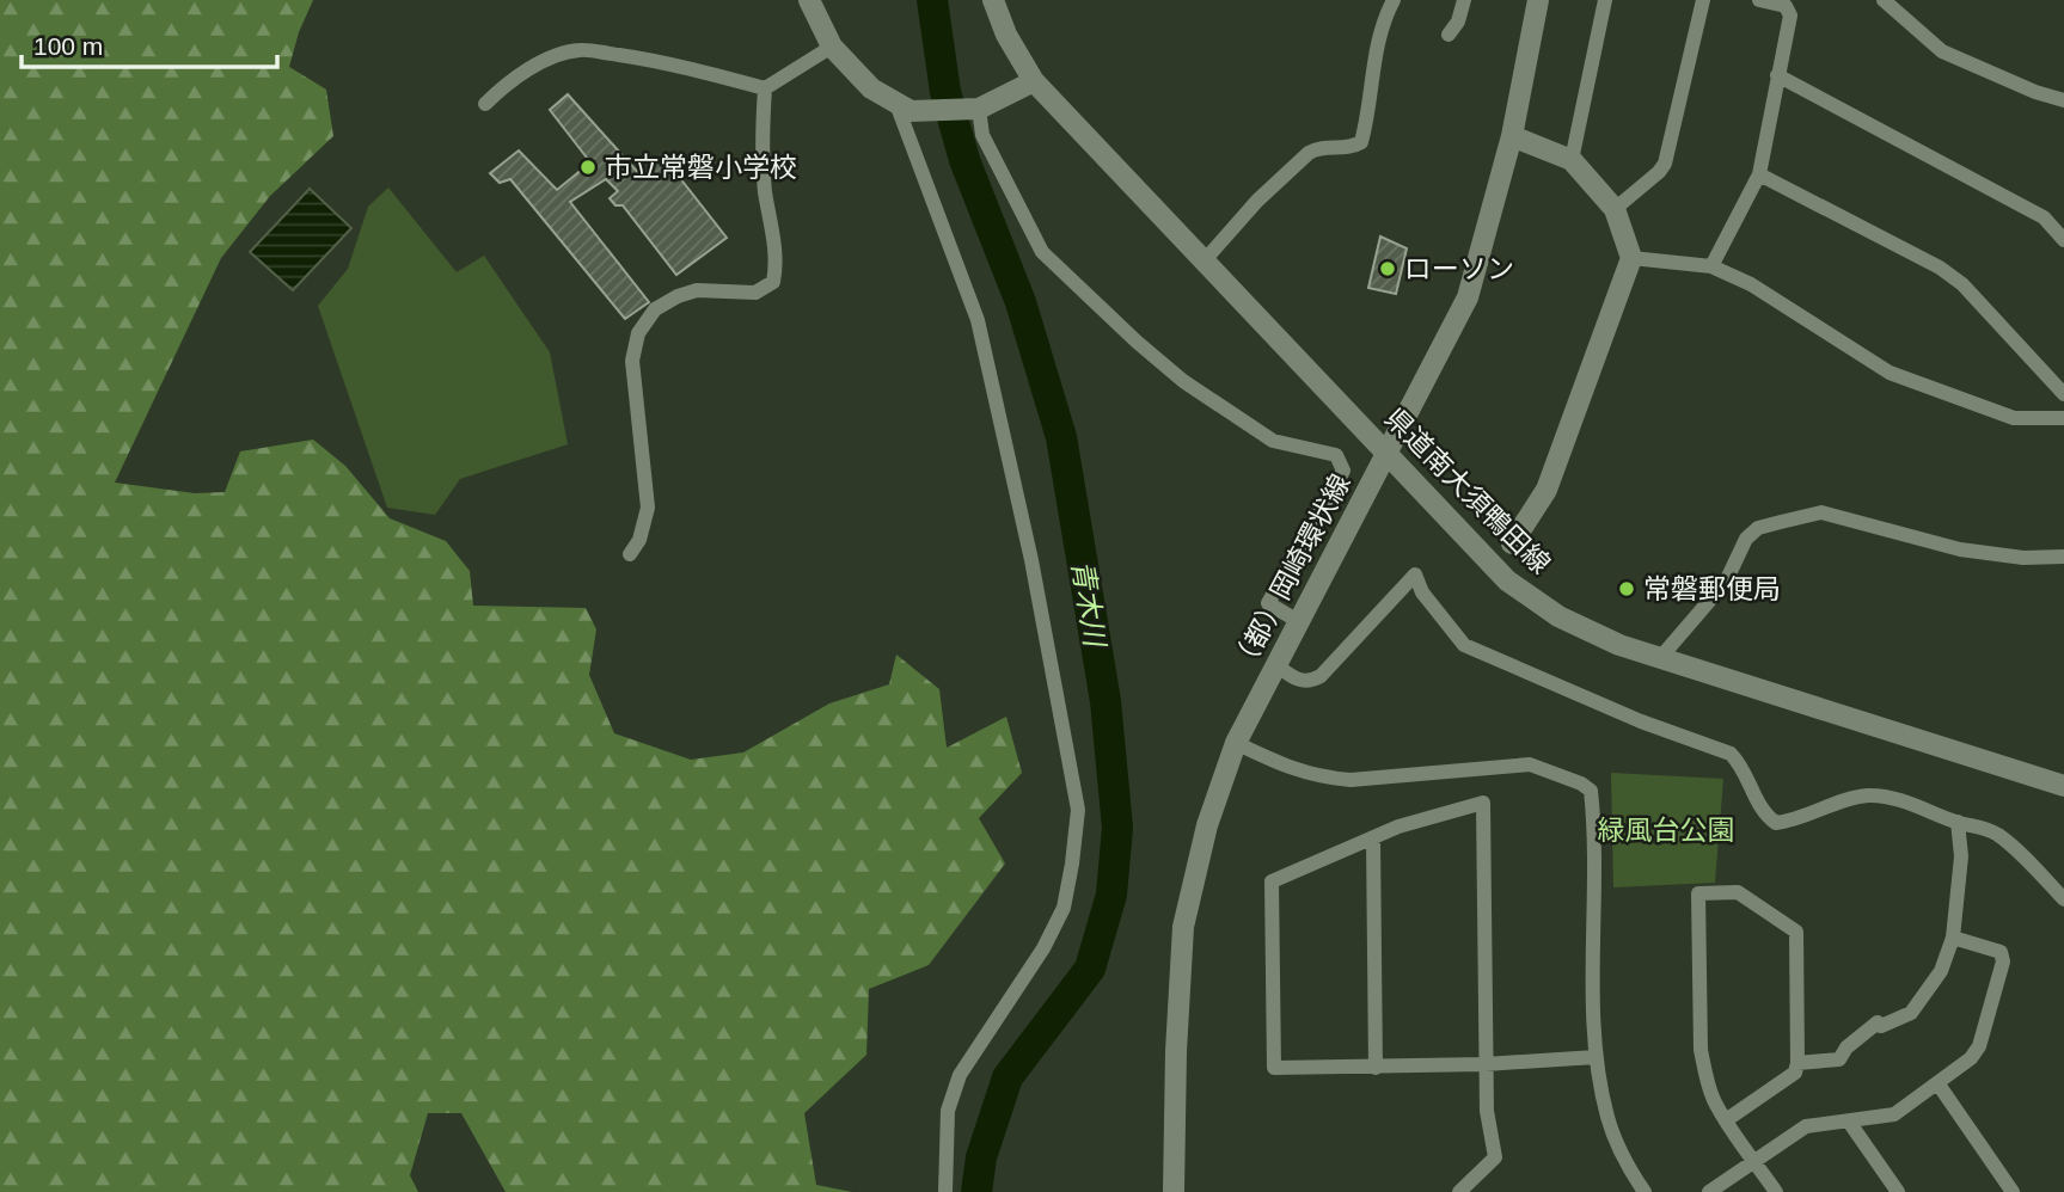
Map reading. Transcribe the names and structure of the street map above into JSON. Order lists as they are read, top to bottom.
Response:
{
  "streets": {
    "street": ["県道南大須鴨田線", "（都）岡崎環状線"]
  },
  "crossings": [
    ["県道南大須鴨田線", "（都）岡崎環状線"]
  ],
  "water": ["青木川"],
  "parks": ["緑風台公園"],
  "places": ["市立常磐小学校", "ローソン", "常磐郵便局"],
  "scale_bar": "100 m"
}
